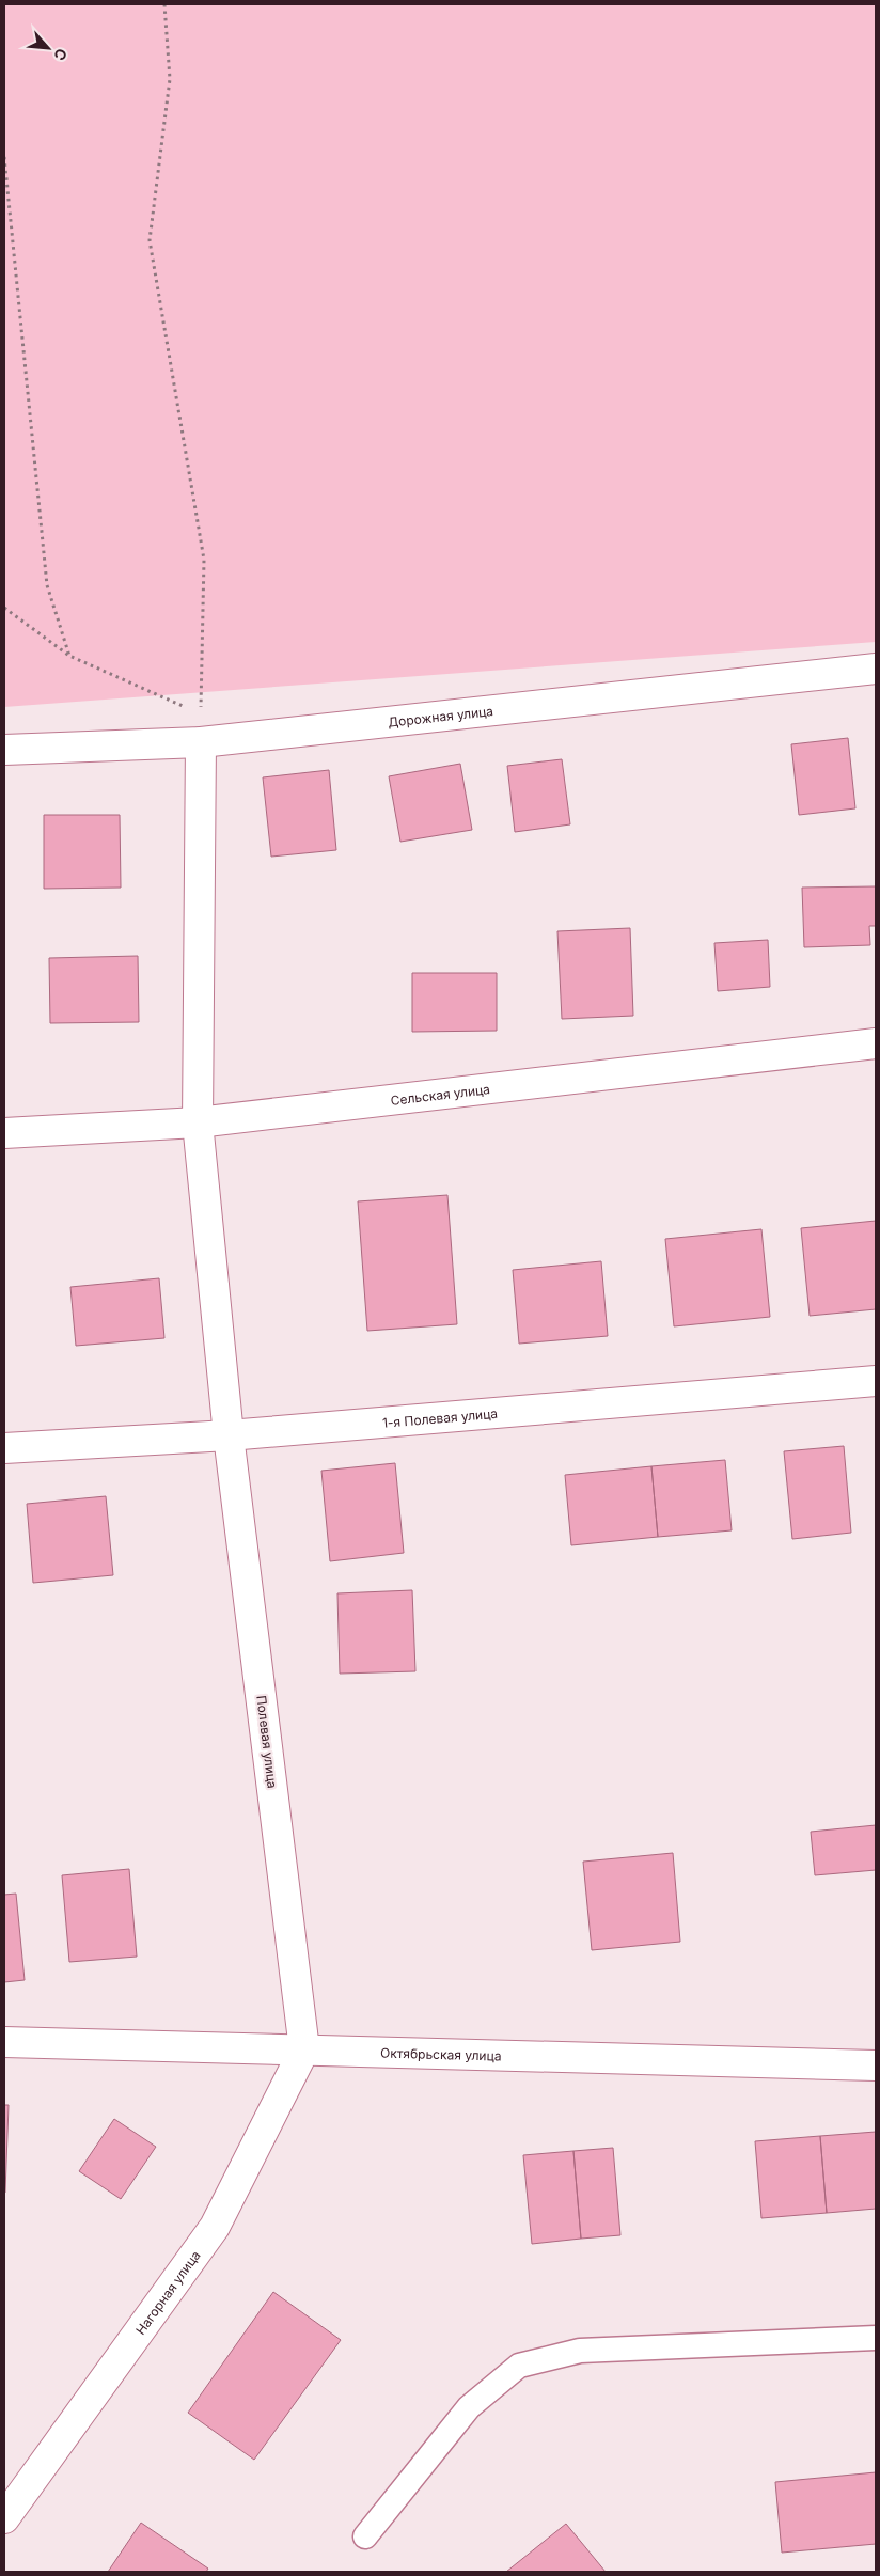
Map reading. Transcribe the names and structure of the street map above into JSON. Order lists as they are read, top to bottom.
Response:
{
  "streets": {
    "street": [
      "Дорожная улица",
      "Сельская улица",
      "1-я Полевая улица",
      "Полевая улица",
      "Октябрьская улица",
      "Нагорная улица"
    ]
  },
  "crossings": [
    ["Дорожная улица", "Полевая улица"],
    ["Сельская улица", "Полевая улица"],
    ["1-я Полевая улица", "Полевая улица"],
    ["Полевая улица", "Октябрьская улица"],
    ["Полевая улица", "Нагорная улица"],
    ["Октябрьская улица", "Нагорная улица"]
  ],
  "north": "bottom right"
}
